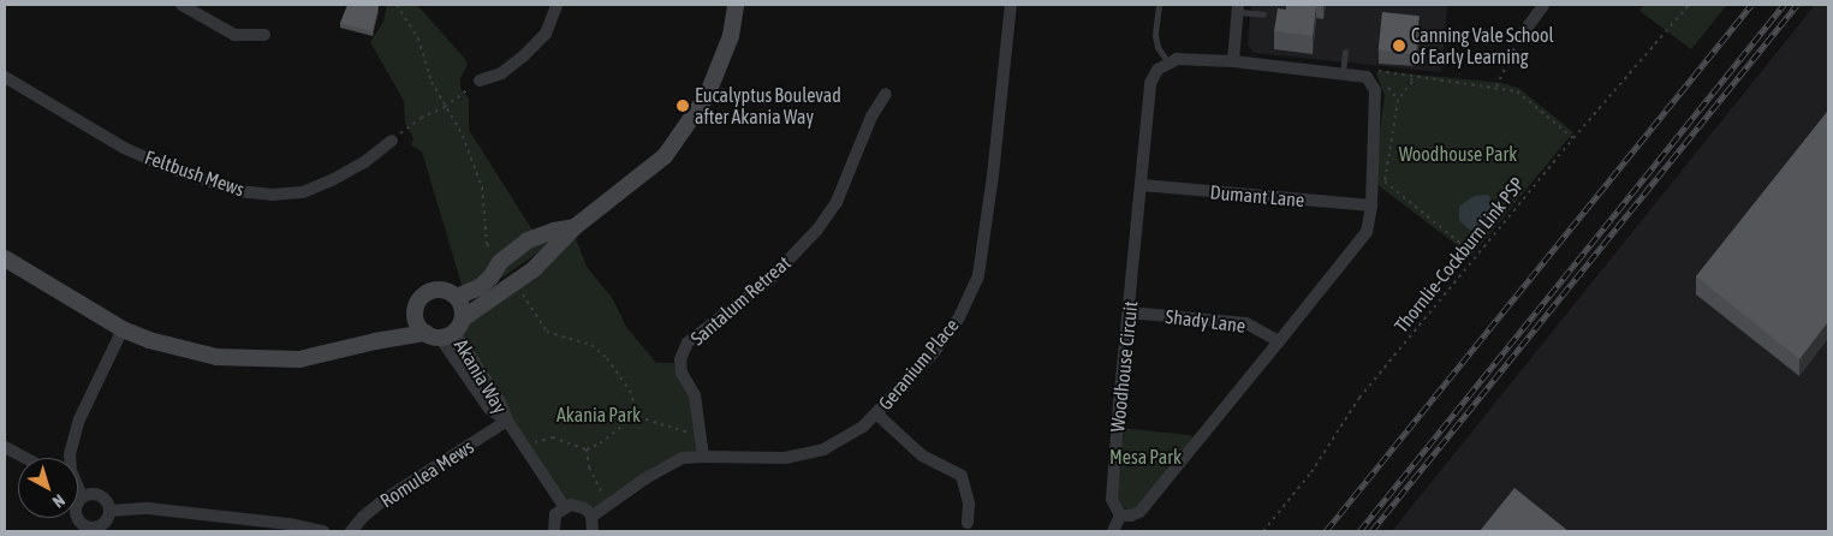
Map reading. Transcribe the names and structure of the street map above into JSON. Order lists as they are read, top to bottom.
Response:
{
  "streets": {
    "street": [
      "Feltbush Mews",
      "Dumant Lane",
      "Santalum Retreat",
      "Shady Lane",
      "Geranium Place",
      "Woodhouse Circuit",
      "Akania Way",
      "Romulea Mews"
    ],
    "path": ["Thornlie-Cockburn Link PSP"]
  },
  "crossings": [
    ["Dumant Lane", "Woodhouse Circuit"],
    ["Santalum Retreat", "Geranium Place"],
    ["Shady Lane", "Woodhouse Circuit"],
    ["Akania Way", "Romulea Mews"]
  ],
  "parks": ["Woodhouse Park", "Akania Park", "Mesa Park"],
  "places": ["Canning Vale School of Early Learning", "Eucalyptus Boulevad after Akania Way"],
  "north": "bottom right"
}
